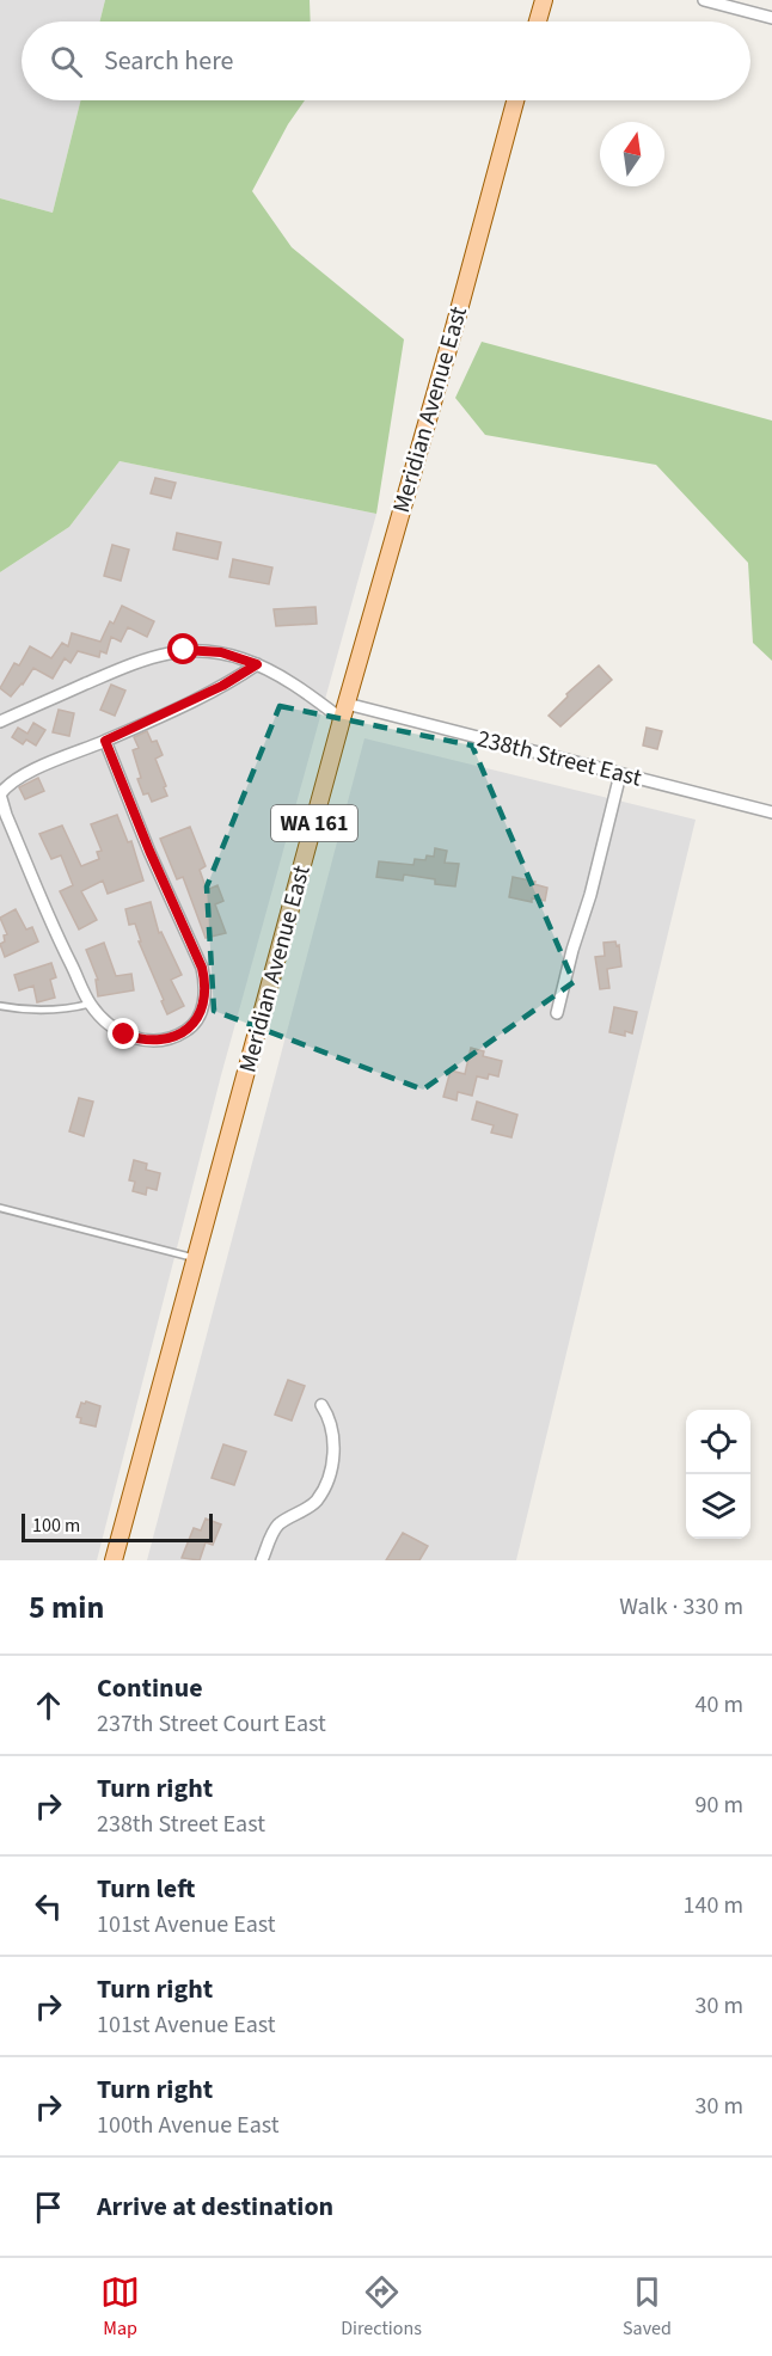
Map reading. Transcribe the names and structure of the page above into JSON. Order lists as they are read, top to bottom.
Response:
{
  "streets": {
    "main road": ["Meridian Avenue East", "WA 161"],
    "street": ["238th Street East"]
  },
  "crossings": [
    ["Meridian Avenue East", "238th Street East"]
  ],
  "scale_bar": "100 m",
  "north": "top",
  "page": {
    "search": "Search here",
    "scale": "100 m",
    "heading": ["5 min", "Walk · 330 m"],
    "list": [
      ["Continue", "237th Street Court East", "40 m"],
      ["Turn right", "238th Street East", "90 m"],
      ["Turn left", "101st Avenue East", "140 m"],
      ["Turn right", "101st Avenue East", "30 m"],
      ["Turn right", "100th Avenue East", "30 m"],
      "Arrive at destination"
    ],
    "nav": ["Map", "Directions", "Saved"]
  }
}
